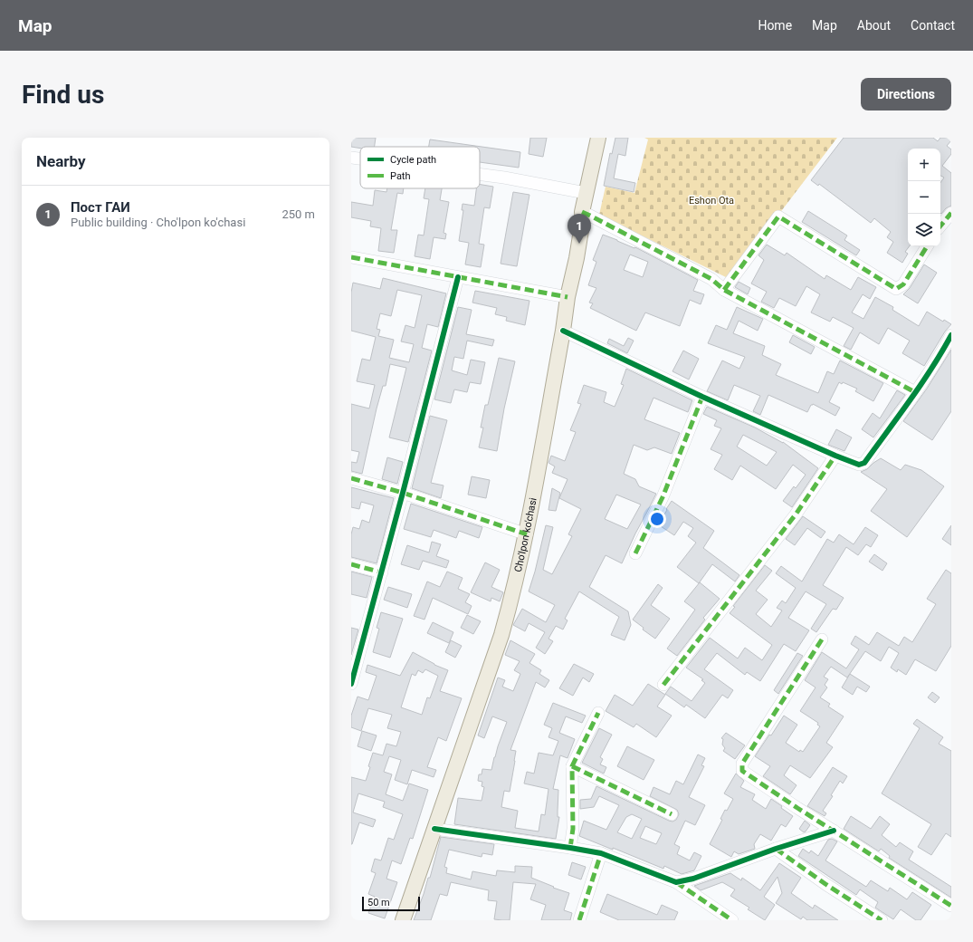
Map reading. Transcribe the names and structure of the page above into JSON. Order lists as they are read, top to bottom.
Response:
{
  "streets": {
    "main road": ["Cho'lpon ko'chasi"]
  },
  "parks": ["Eshon Ota"],
  "legend": ["Cycle path", "Path"],
  "scale_bar": "50 m",
  "page": {
    "header": "Map",
    "nav": [
      "Home",
      "Map",
      "About",
      "Contact"
    ],
    "buttons": "Directions",
    "title": "Find us",
    "heading": "Nearby",
    "map_buttons": ["+", "−"],
    "list": [
      {
        "mark": "1",
        "name": "Пост ГАИ",
        "note": "Public building · Cho'lpon ko'chasi",
        "value": "250 m"
      }
    ],
    "pins": "1",
    "scale": "50 m"
  }
}
